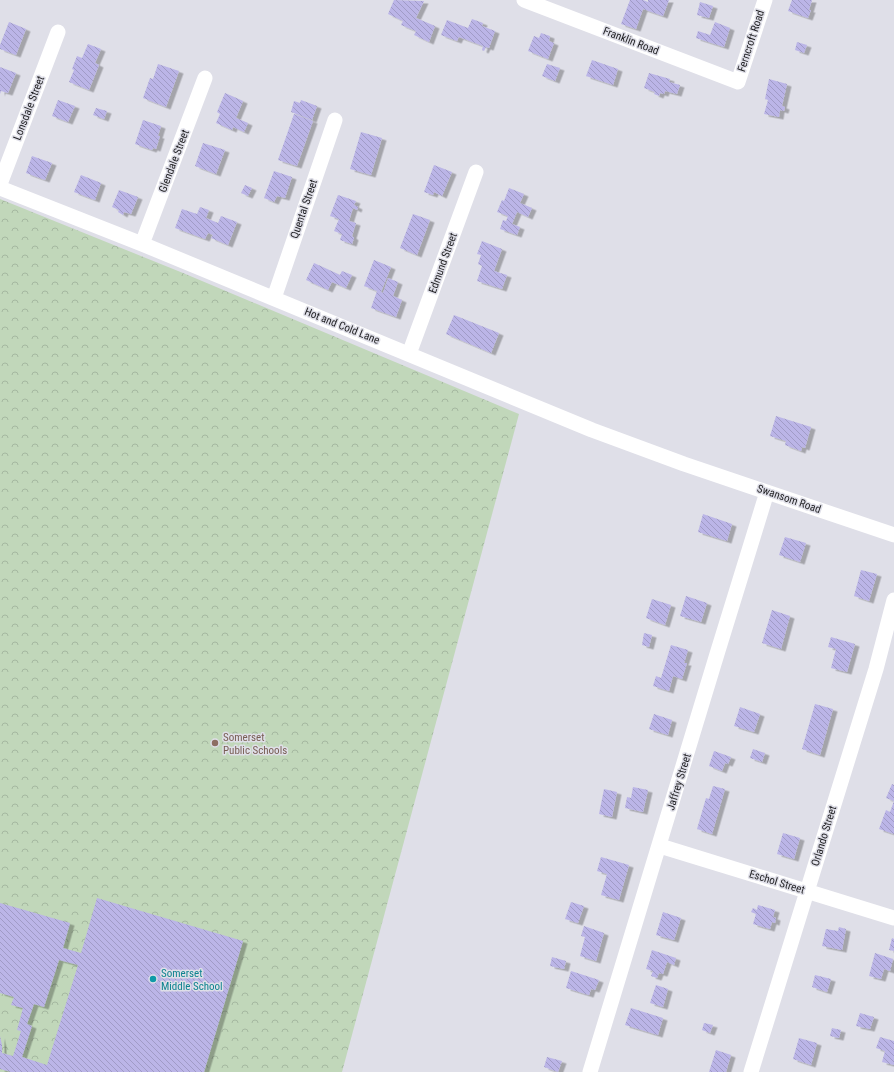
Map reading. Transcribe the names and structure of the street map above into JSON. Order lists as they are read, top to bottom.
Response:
{
  "streets": {
    "street": [
      "Franklin Road",
      "Ferncroft Road",
      "Lonsdale Street",
      "Glendale Street",
      "Quental Street",
      "Edmund Street",
      "Hot and Cold Lane",
      "Swansom Road",
      "Jaffrey Street",
      "Orlando Street",
      "Eschol Street"
    ]
  },
  "crossings": [
    ["Franklin Road", "Ferncroft Road"],
    ["Glendale Street", "Hot and Cold Lane"],
    ["Quental Street", "Hot and Cold Lane"],
    ["Edmund Street", "Hot and Cold Lane"],
    ["Hot and Cold Lane", "Swansom Road"],
    ["Swansom Road", "Jaffrey Street"],
    ["Jaffrey Street", "Eschol Street"],
    ["Orlando Street", "Eschol Street"]
  ],
  "places": ["Somerset Public Schools", "Somerset Middle School"]
}
